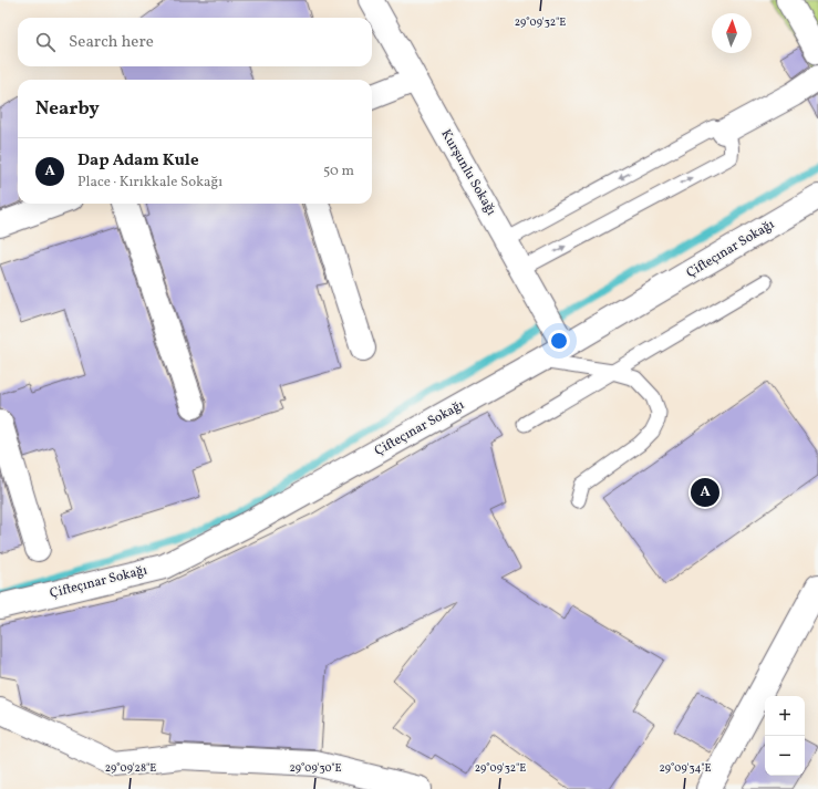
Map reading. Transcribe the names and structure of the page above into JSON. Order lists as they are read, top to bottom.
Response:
{
  "streets": {
    "street": ["Kurşunlu Sokağı", "Çifteçınar Sokağı"]
  },
  "crossings": [
    ["Kurşunlu Sokağı", "Çifteçınar Sokağı"]
  ],
  "north": "top",
  "page": {
    "search": "Search here",
    "heading": "Nearby",
    "list": [
      {
        "mark": "A",
        "name": "Dap Adam Kule",
        "note": "Place · Kırıkkale Sokağı",
        "value": "50 m"
      }
    ],
    "pins": "A",
    "map_buttons": ["+", "−"]
  },
  "coordinates": [
    "29°09'32\"E",
    "29°09'28\"E",
    "29°09'30\"E",
    "29°09'34\"E"
  ]
}
